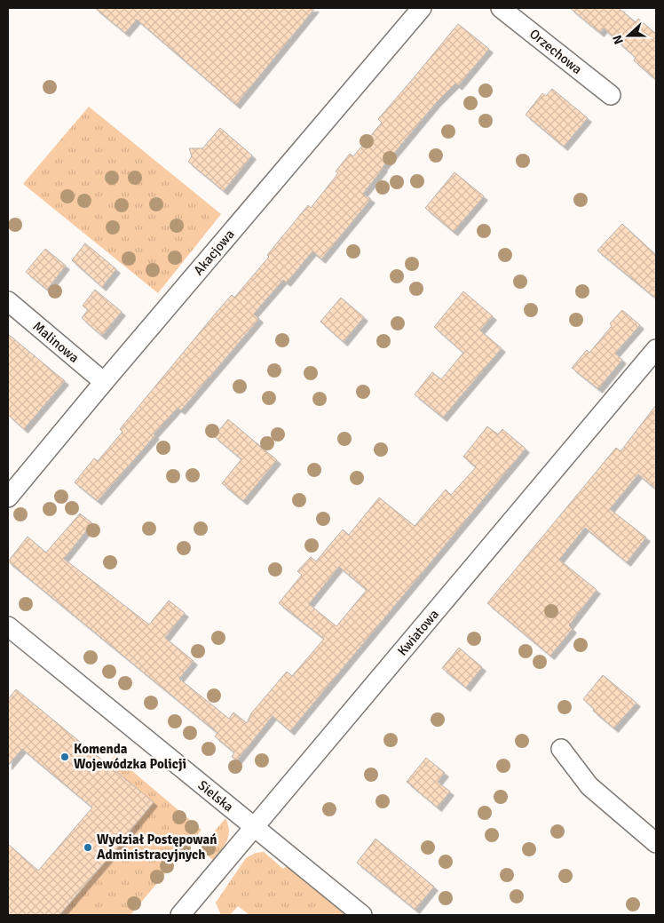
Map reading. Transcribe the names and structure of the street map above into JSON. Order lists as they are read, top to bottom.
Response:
{
  "streets": {
    "street": [
      "Orzechowa",
      "Akacjowa",
      "Malinowa",
      "Kwiatowa",
      "Sielska"
    ]
  },
  "crossings": [
    ["Akacjowa", "Malinowa"],
    ["Kwiatowa", "Sielska"]
  ],
  "places": ["Komenda Wojewódzka Policji", "Wydział Postępowań Administracyjnych"],
  "north": "left"
}
